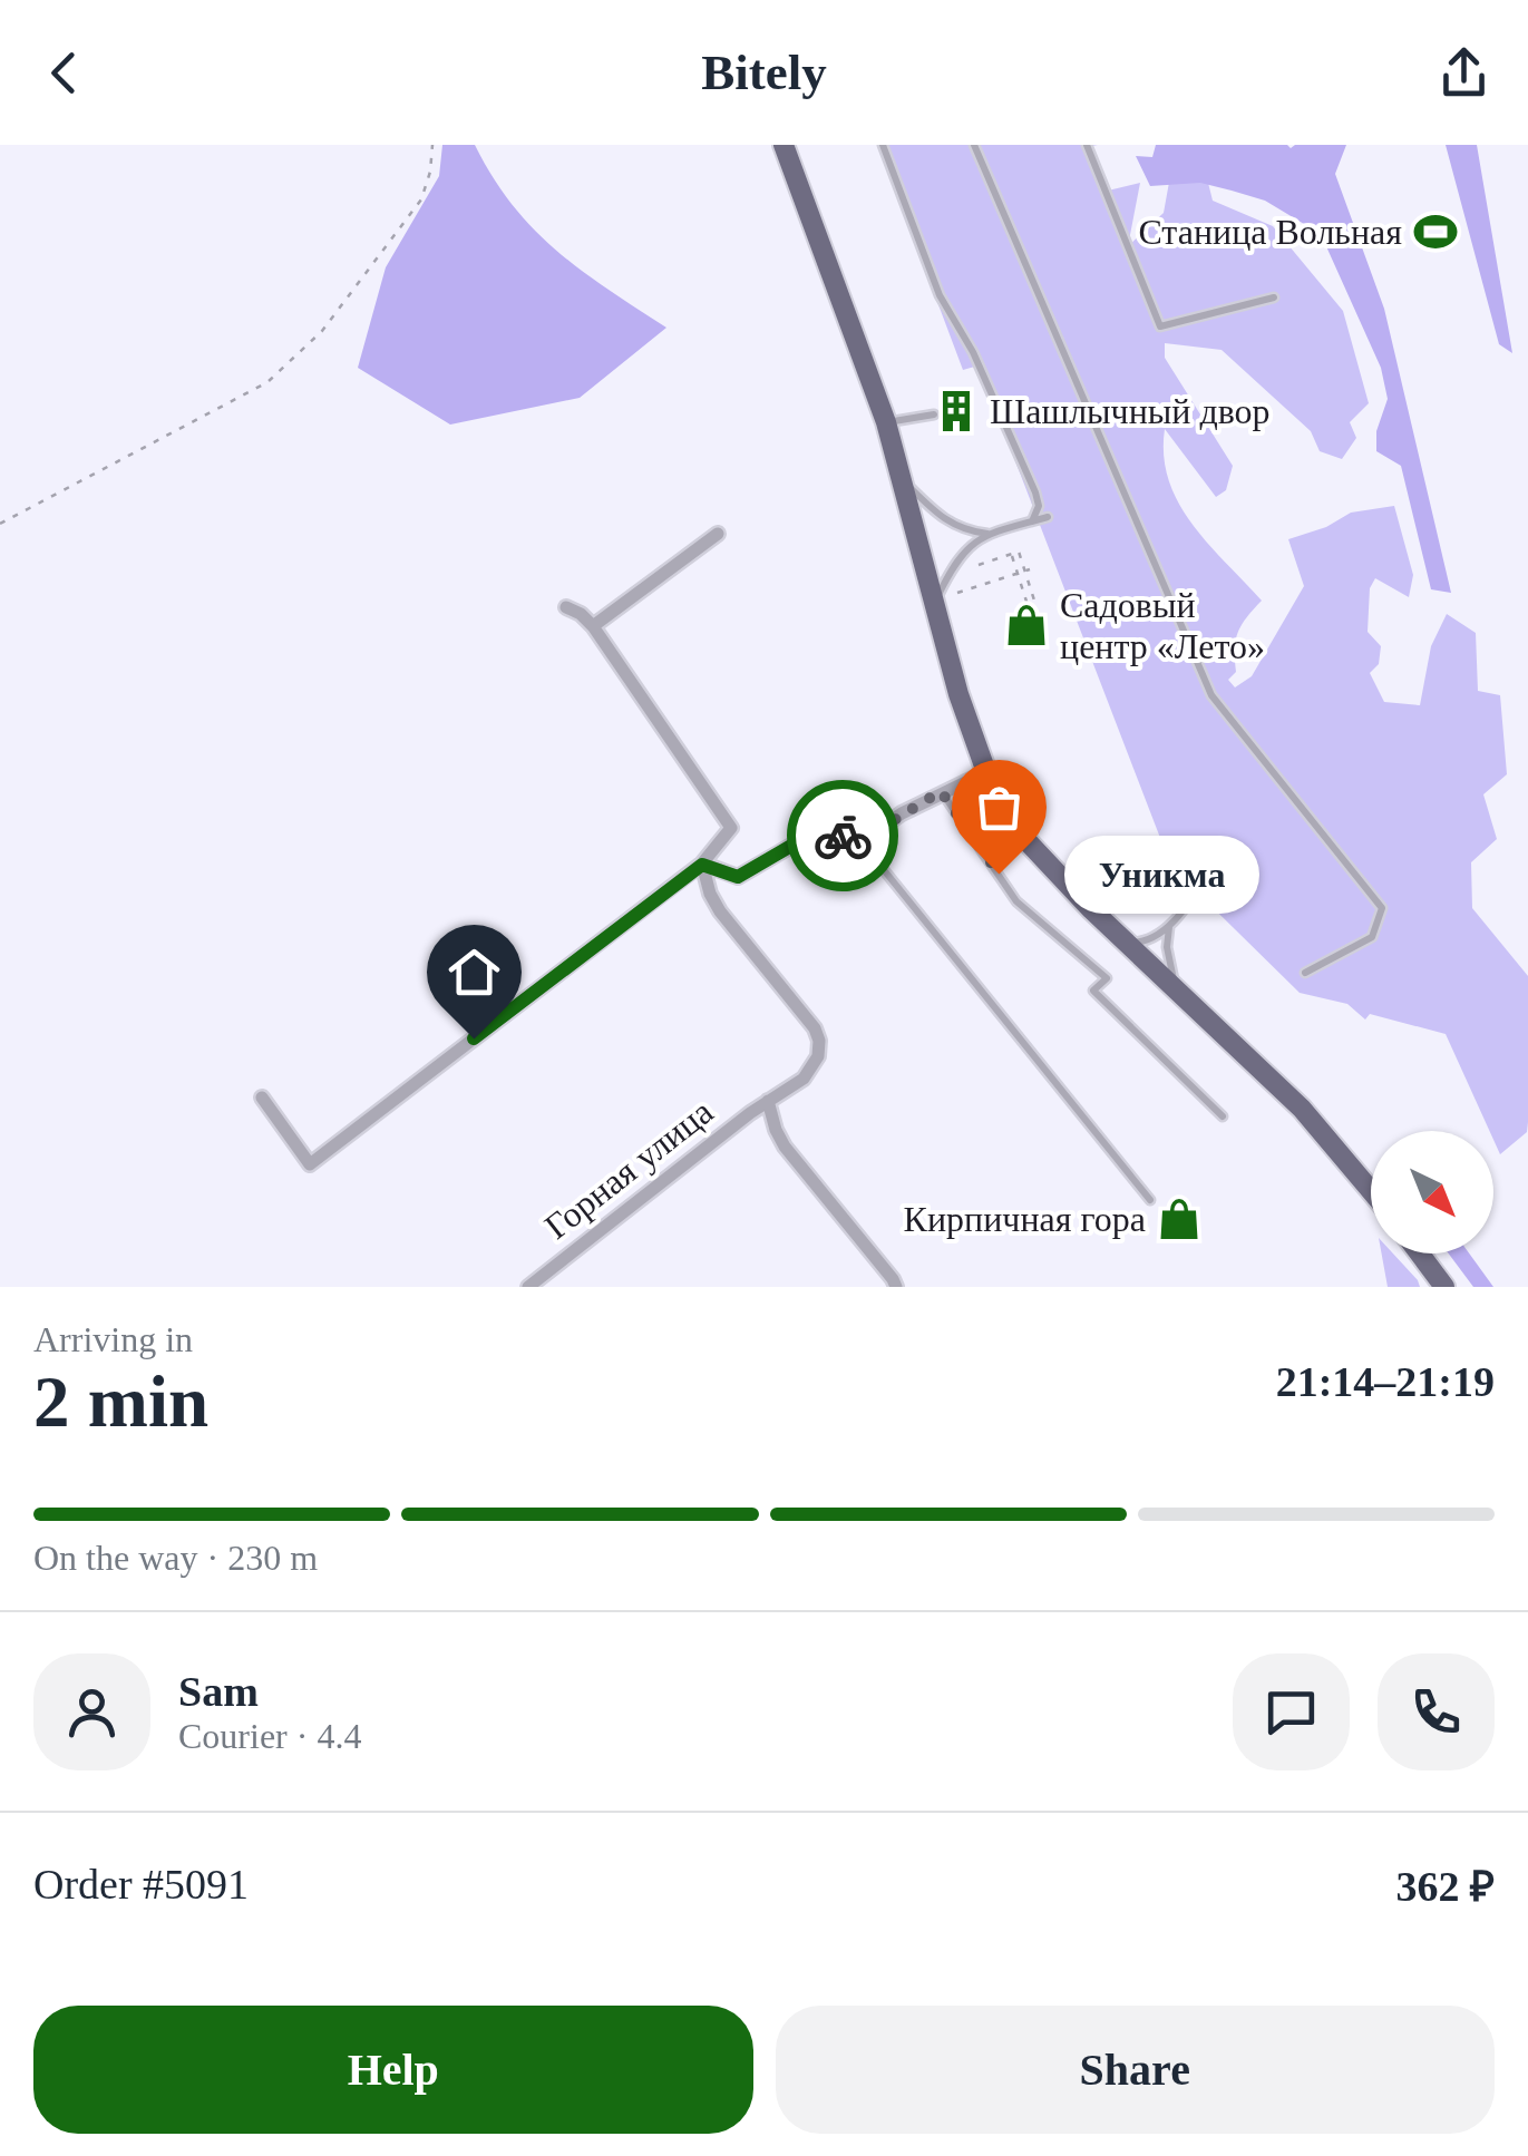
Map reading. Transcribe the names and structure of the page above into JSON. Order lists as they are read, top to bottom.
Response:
{
  "streets": {
    "street": ["Горная улица"]
  },
  "places": {
    "sports": ["Станица Вольная"],
    "building": ["Шашлычный двор"],
    "shop": ["Садовый центр «Лето»", "Кирпичная гора"],
    "other": ["Уникма"]
  },
  "north": "bottom right",
  "page": {
    "header": "Bitely",
    "bubble": "Уникма",
    "heading": ["2 min", "Arriving in", "21:14–21:19"],
    "panel": [
      "Sam",
      "Courier · 4.4",
      "Order #5091",
      "362 ₽"
    ],
    "bar": "On the way · 230 m",
    "buttons": ["Help", "Share"]
  }
}
